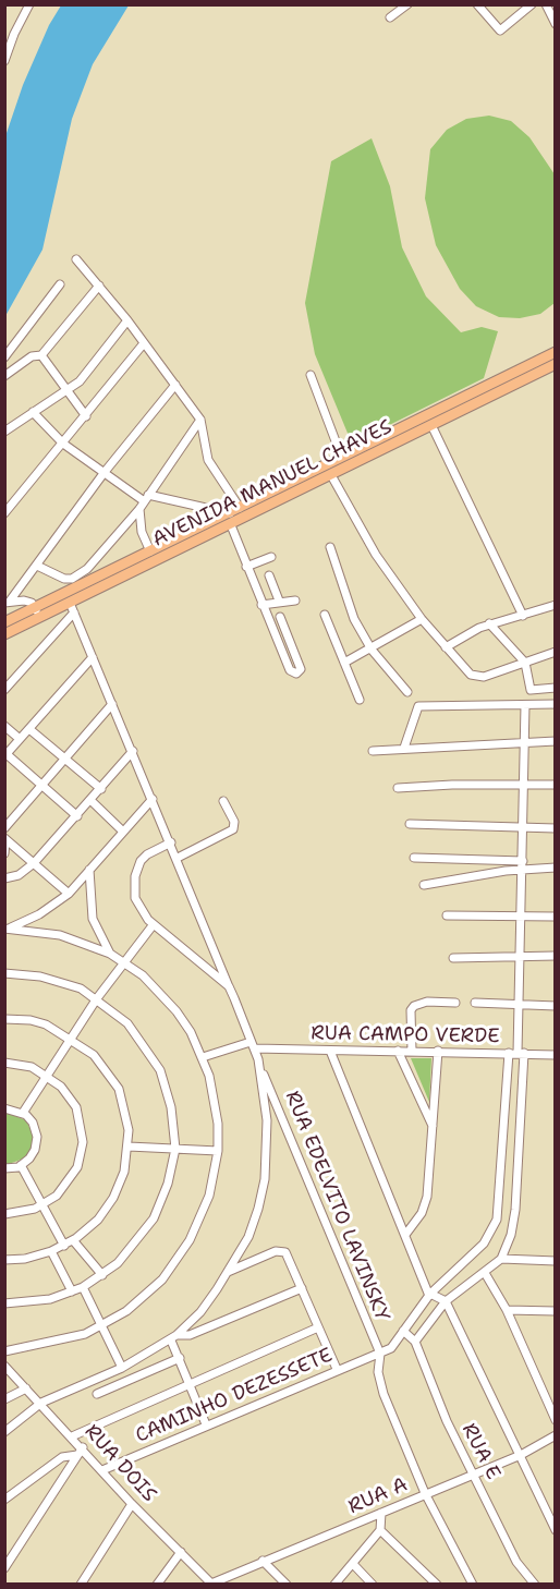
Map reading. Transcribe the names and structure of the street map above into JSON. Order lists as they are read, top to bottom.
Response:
{
  "streets": {
    "main road": ["AVENIDA MANUEL CHAVES"],
    "street": [
      "RUA CAMPO VERDE",
      "RUA EDELVITO LAVINSKY",
      "CAMINHO DEZESSETE",
      "RUA E",
      "RUA DOIS",
      "RUA A"
    ]
  },
  "crossings": [
    ["RUA EDELVITO LAVINSKY", "CAMINHO DEZESSETE"],
    ["CAMINHO DEZESSETE", "RUA DOIS"],
    ["RUA E", "RUA A"],
    ["RUA DOIS", "RUA A"]
  ]
}
